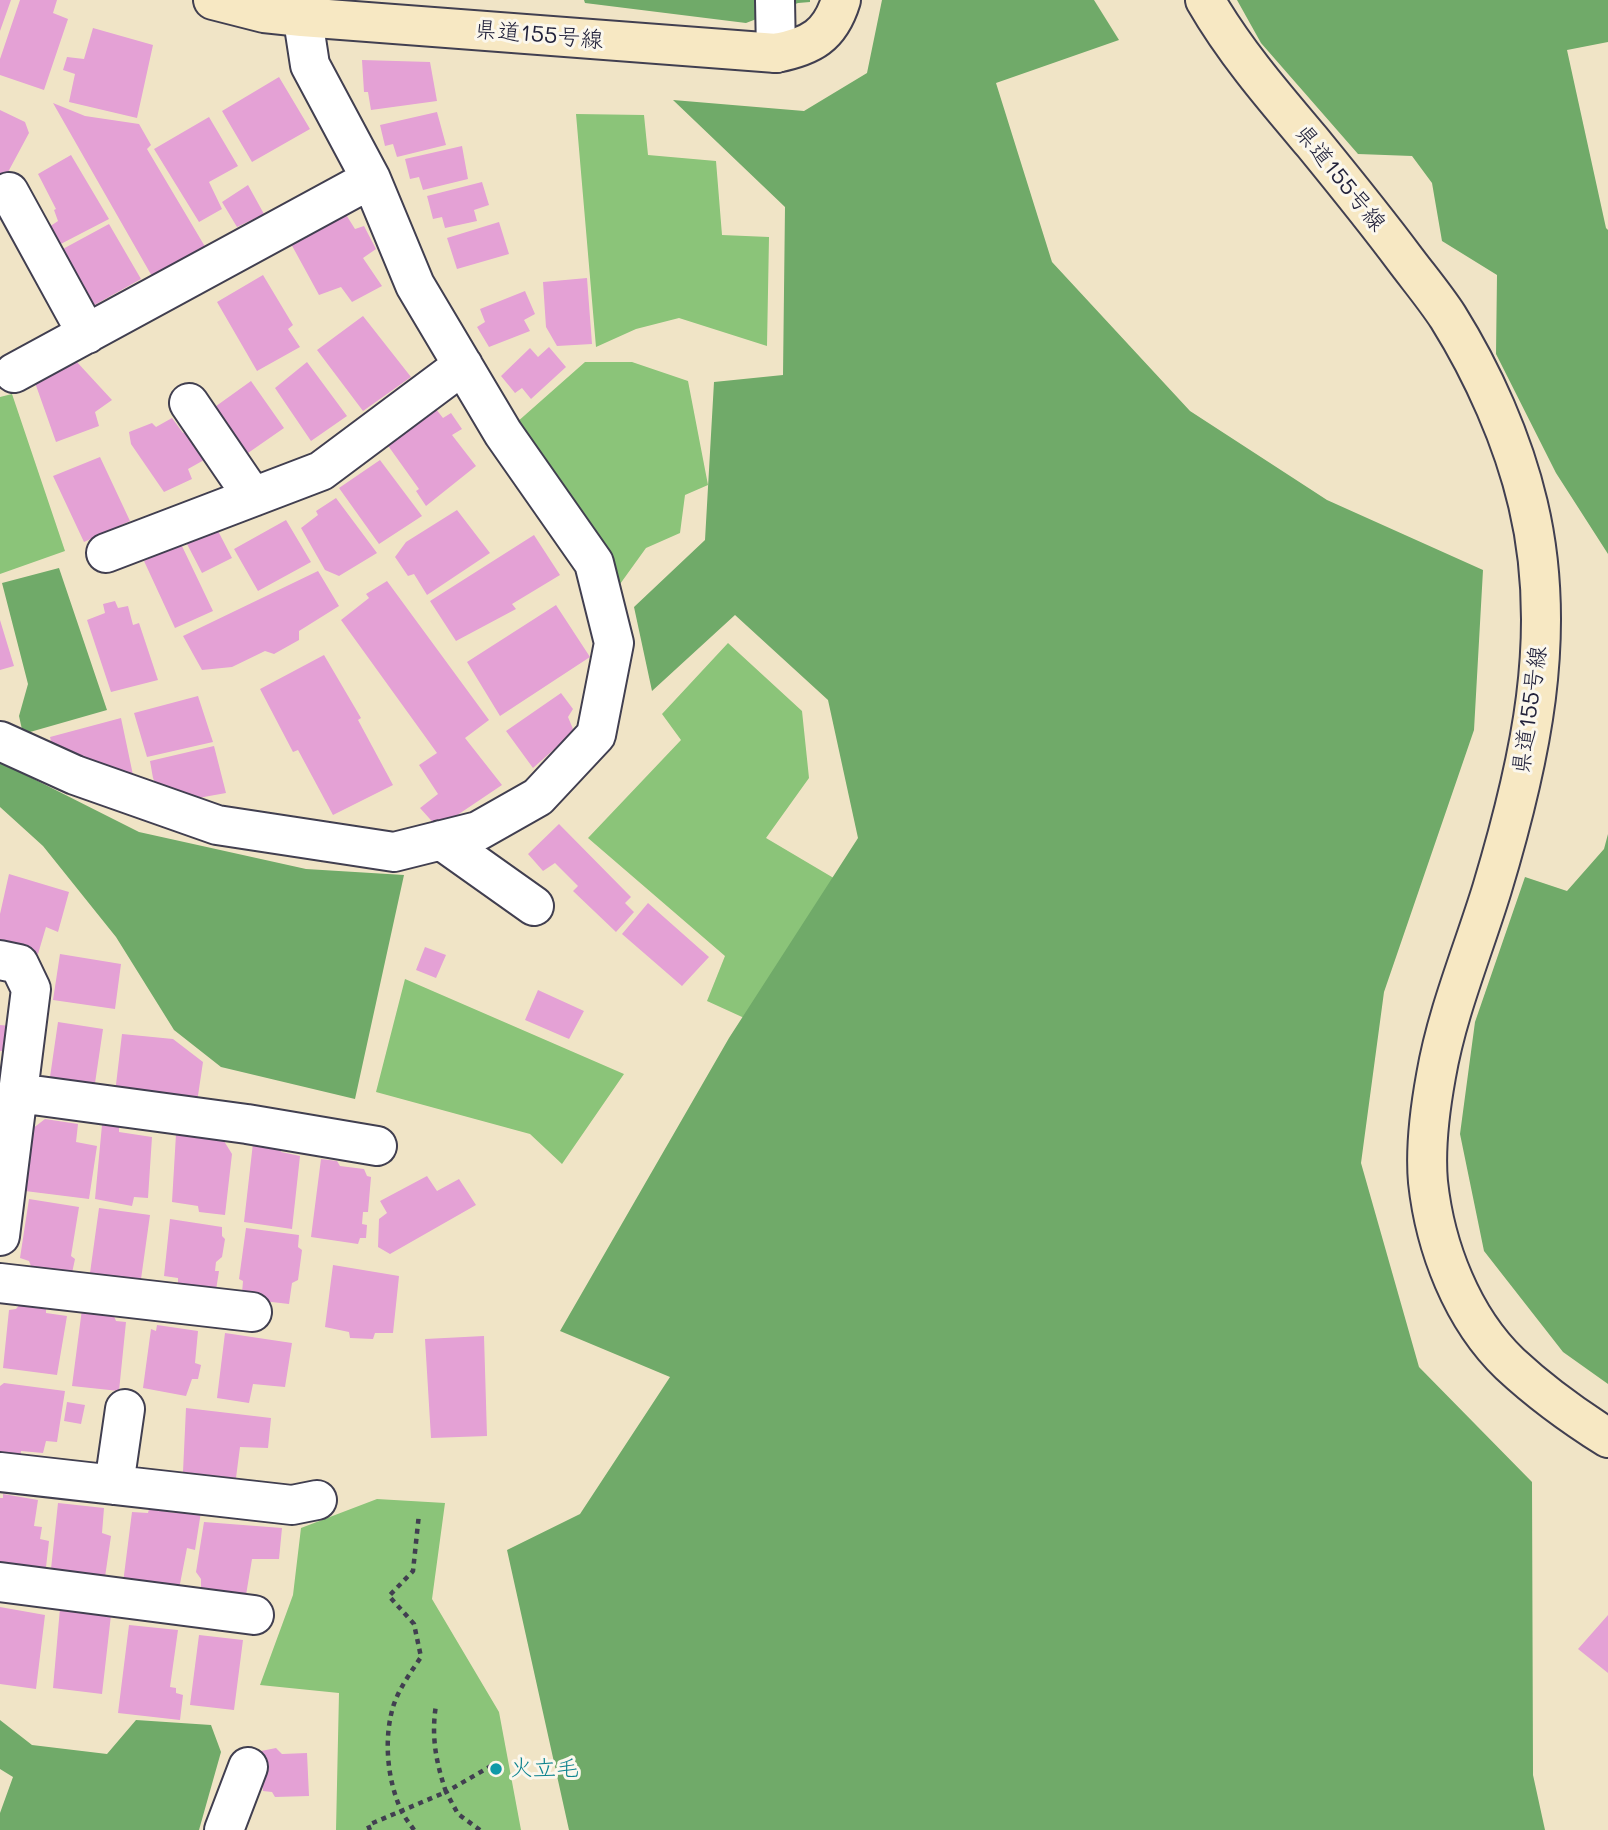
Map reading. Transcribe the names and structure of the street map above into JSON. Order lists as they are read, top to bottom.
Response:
{
  "streets": {
    "main road": ["県道155号線"]
  },
  "places": ["火立毛"]
}
